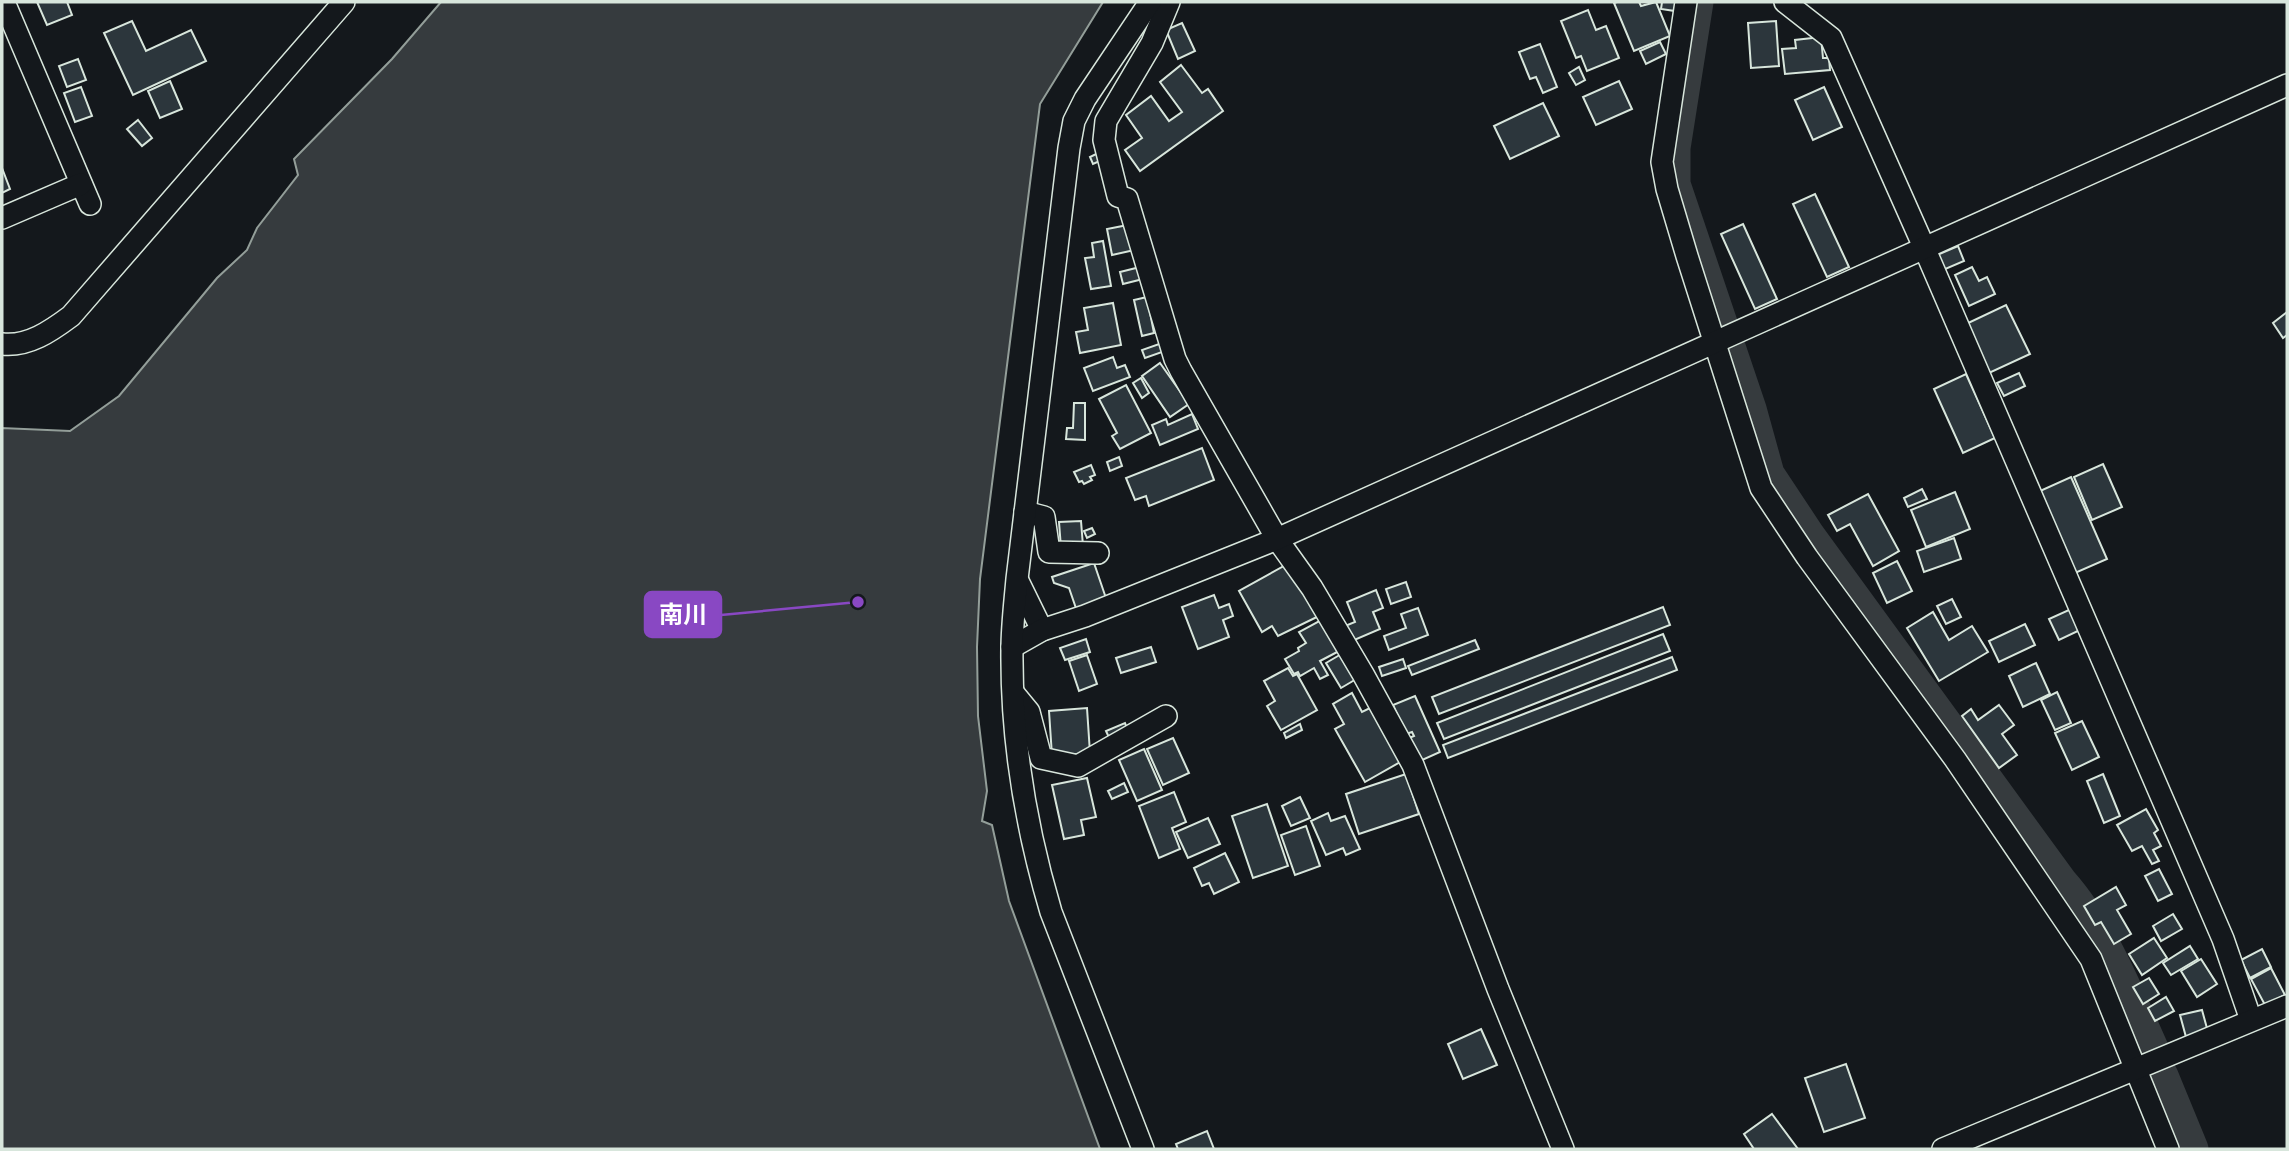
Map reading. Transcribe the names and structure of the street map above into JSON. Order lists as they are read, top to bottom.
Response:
{
  "places": ["南川"]
}
